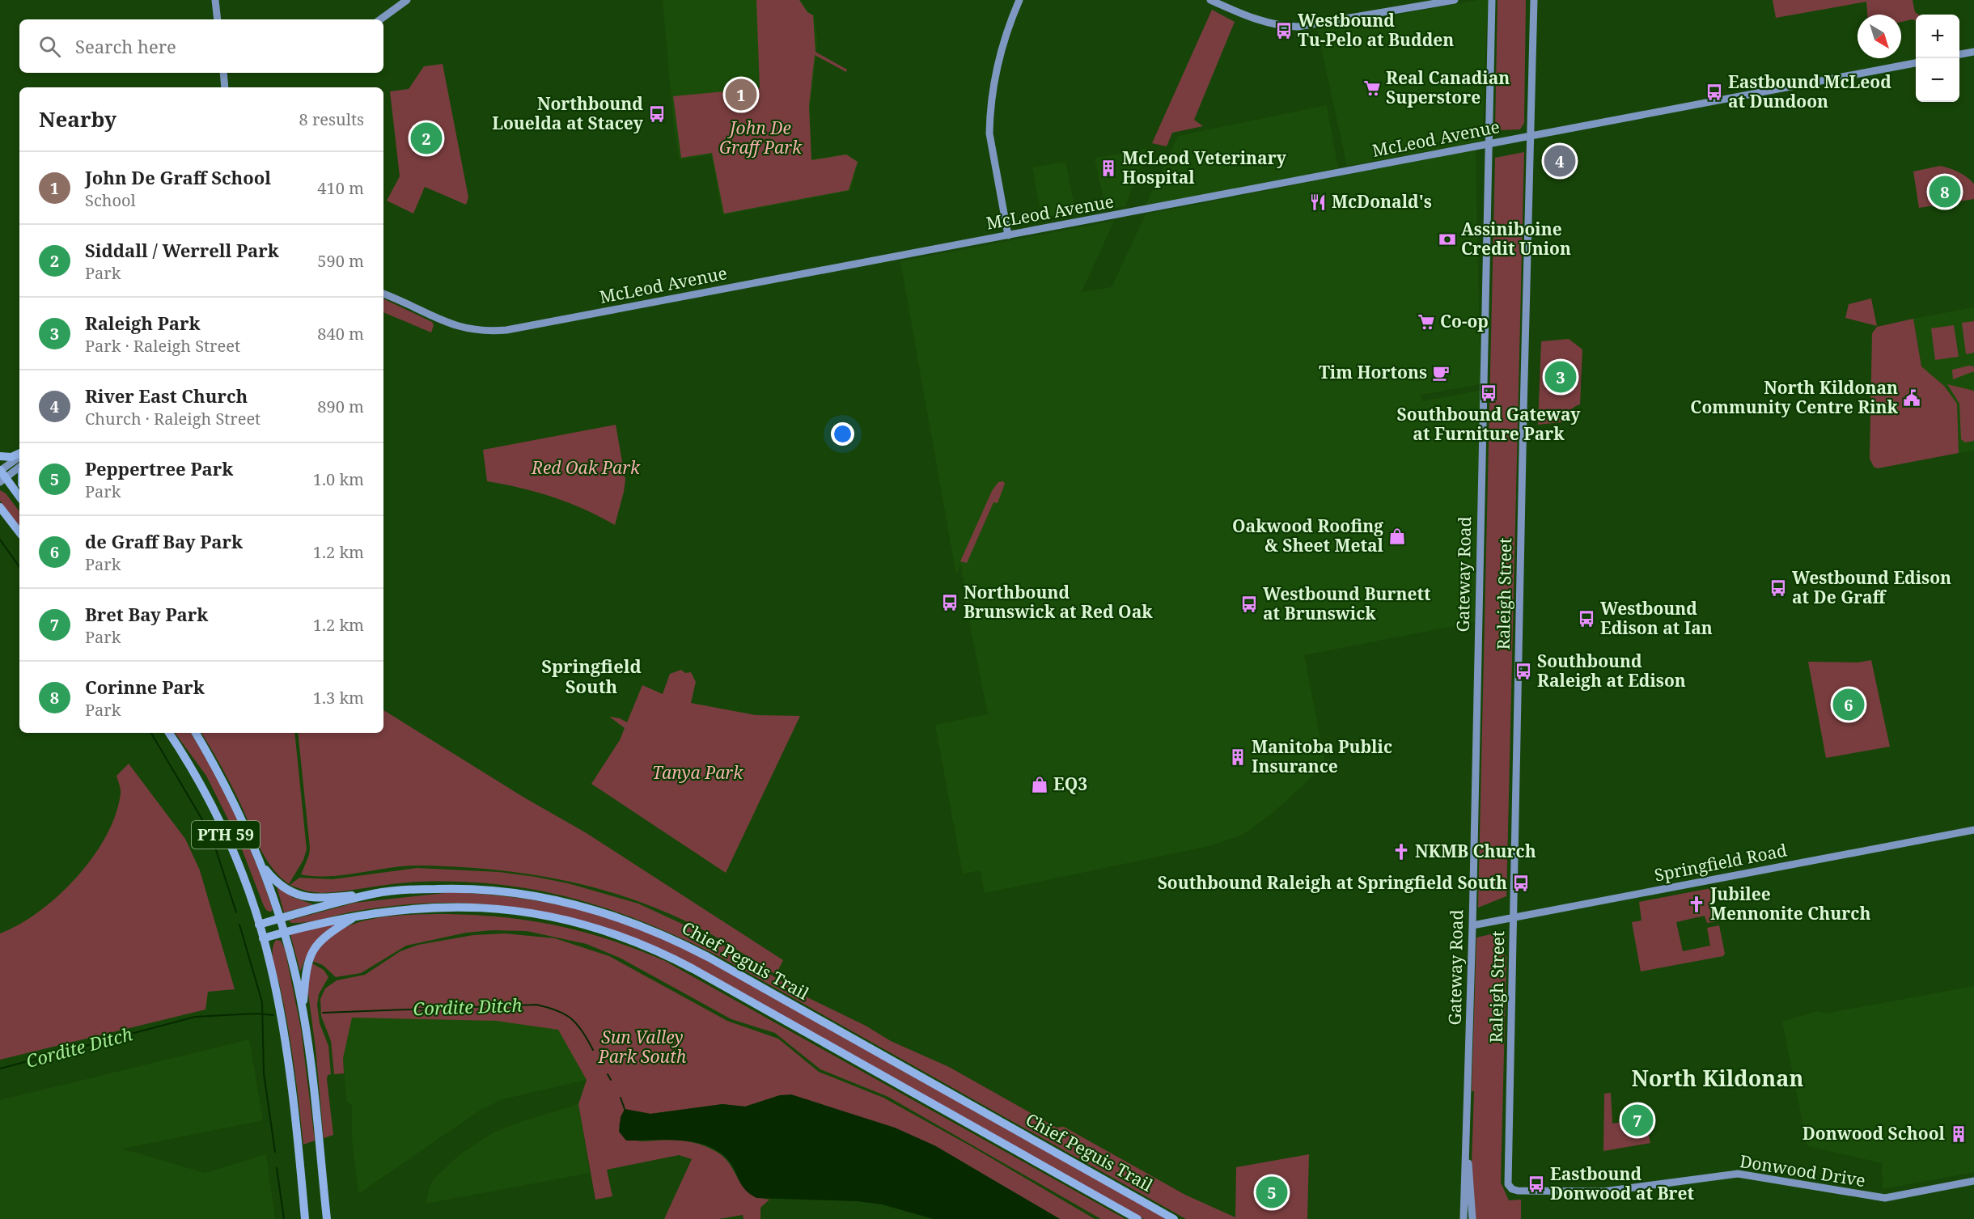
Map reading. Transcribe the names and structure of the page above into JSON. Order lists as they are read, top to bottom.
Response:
{
  "streets": {
    "main road": ["PTH 59", "Chief Peguis Trail"],
    "street": [
      "McLeod Avenue",
      "Gateway Road",
      "Raleigh Street",
      "Springfield Road",
      "Donwood Drive"
    ]
  },
  "crossings": [
    ["McLeod Avenue", "Gateway Road"],
    ["McLeod Avenue", "Raleigh Street"],
    ["Gateway Road", "Springfield Road"],
    ["Raleigh Street", "Springfield Road"],
    ["Raleigh Street", "Donwood Drive"],
    ["PTH 59", "Chief Peguis Trail"]
  ],
  "districts": ["Springfield South", "North Kildonan"],
  "water": ["Cordite Ditch"],
  "parks": [
    "John De Graff Park",
    "Red Oak Park",
    "Tanya Park",
    "Sun Valley Park South"
  ],
  "places": {
    "bus stop": [
      "Westbound Tu-Pelo at Budden",
      "Eastbound McLeod at Dundoon",
      "Northbound Louelda at Stacey",
      "Southbound Gateway at Furniture Park",
      "Westbound Edison at De Graff",
      "Northbound Brunswick at Red Oak",
      "Westbound Burnett at Brunswick",
      "Westbound Edison at Ian",
      "Southbound Raleigh at Edison",
      "Southbound Raleigh at Springfield South",
      "Eastbound Donwood at Bret"
    ],
    "supermarket": ["Real Canadian Superstore", "Co-op"],
    "building": ["McLeod Veterinary Hospital", "Manitoba Public Insurance", "Donwood School"],
    "restaurant": ["McDonald's"],
    "bank": ["Assiniboine Credit Union"],
    "cafe": ["Tim Hortons"],
    "public building": ["North Kildonan Community Centre Rink"],
    "shop": ["Oakwood Roofing & Sheet Metal", "EQ3"],
    "church": ["NKMB Church", "Jubilee Mennonite Church"]
  },
  "north": "bottom right",
  "page": {
    "map_buttons": ["+", "−"],
    "search": "Search here",
    "pins": [
      "1",
      "2",
      "4",
      "8",
      "3",
      "6",
      "7",
      "5"
    ],
    "heading": ["Nearby", "8 results"],
    "list": [
      {
        "mark": "1",
        "name": "John De Graff School",
        "note": "School",
        "value": "410 m"
      },
      {
        "mark": "2",
        "name": "Siddall / Werrell Park",
        "note": "Park",
        "value": "590 m"
      },
      {
        "mark": "3",
        "name": "Raleigh Park",
        "note": "Park · Raleigh Street",
        "value": "840 m"
      },
      {
        "mark": "4",
        "name": "River East Church",
        "note": "Church · Raleigh Street",
        "value": "890 m"
      },
      {
        "mark": "5",
        "name": "Peppertree Park",
        "note": "Park",
        "value": "1.0 km"
      },
      {
        "mark": "6",
        "name": "de Graff Bay Park",
        "note": "Park",
        "value": "1.2 km"
      },
      {
        "mark": "7",
        "name": "Bret Bay Park",
        "note": "Park",
        "value": "1.2 km"
      },
      {
        "mark": "8",
        "name": "Corinne Park",
        "note": "Park",
        "value": "1.3 km"
      }
    ]
  }
}
